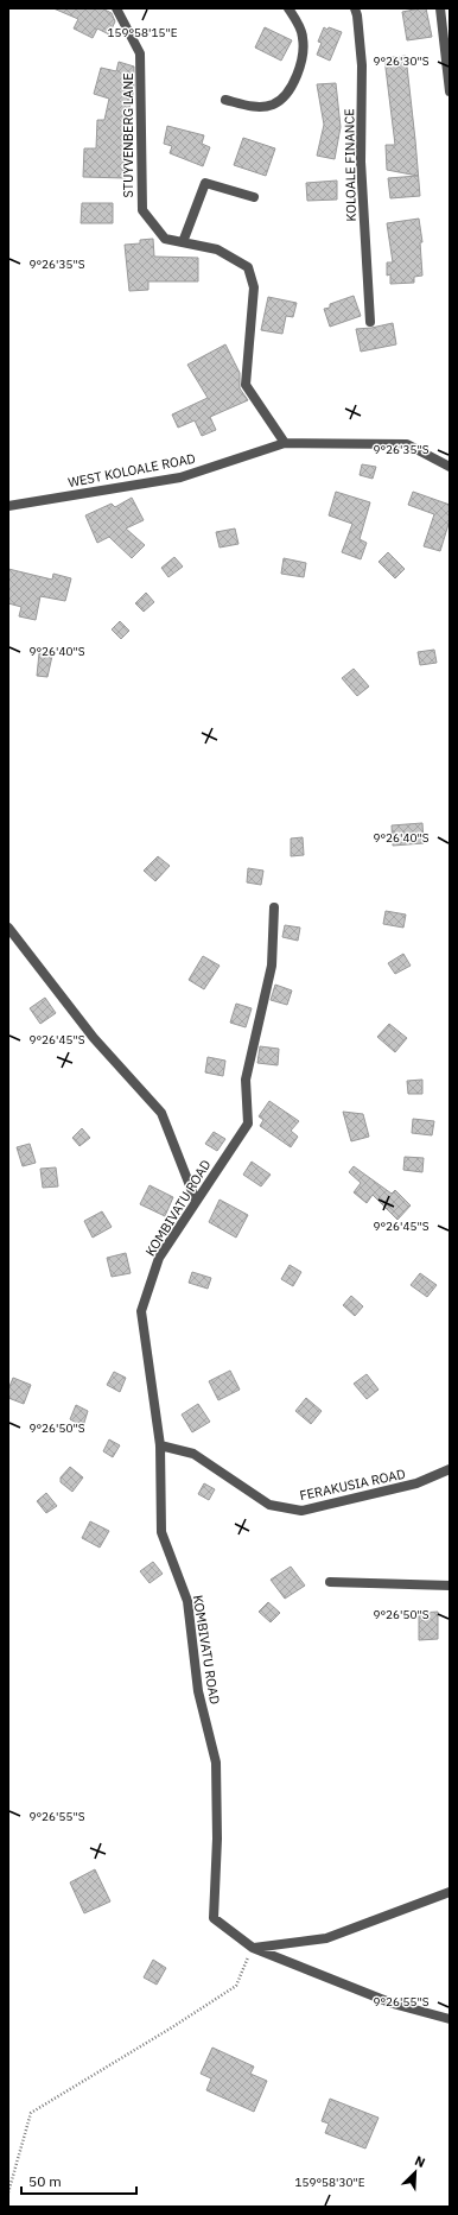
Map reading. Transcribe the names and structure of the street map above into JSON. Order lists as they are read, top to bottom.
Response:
{
  "streets": {
    "street": [
      "STUYVENBERG LANE",
      "KOLOALE FINANCE",
      "WEST KOLOALE ROAD",
      "KOMBIVATU ROAD",
      "FERAKUSIA ROAD"
    ]
  },
  "crossings": [
    ["STUYVENBERG LANE", "WEST KOLOALE ROAD"],
    ["KOMBIVATU ROAD", "FERAKUSIA ROAD"]
  ],
  "scale_bar": "50 m",
  "north": "top right",
  "coordinates": [
    "159°58'15\"E",
    "9°26'30\"S",
    "9°26'35\"S",
    "9°26'40\"S",
    "9°26'45\"S",
    "9°26'50\"S",
    "9°26'55\"S",
    "159°58'30\"E"
  ]
}
